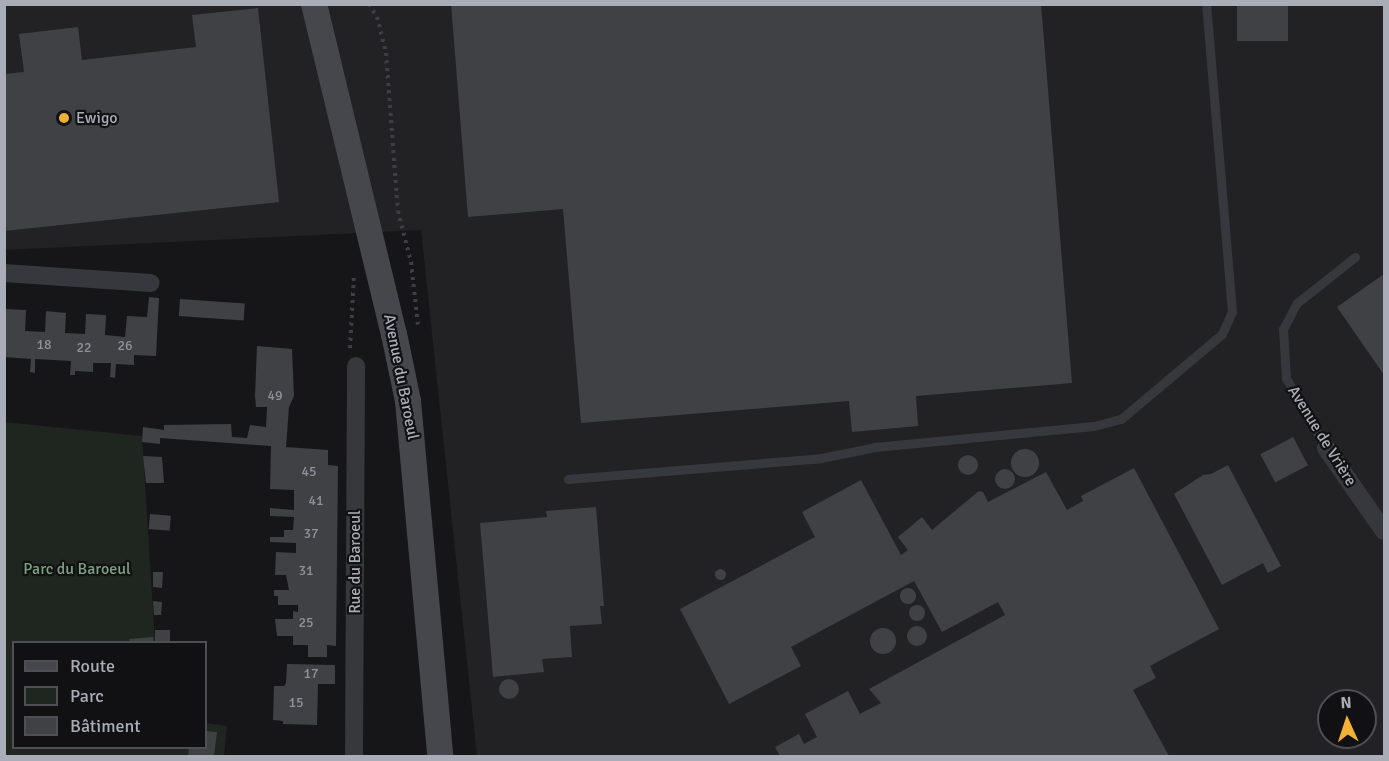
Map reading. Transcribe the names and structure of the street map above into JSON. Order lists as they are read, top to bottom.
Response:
{
  "streets": {
    "main road": ["Avenue du Baroeul"],
    "street": ["Avenue de Vrière", "Rue du Baroeul"]
  },
  "parks": ["Parc du Baroeul"],
  "places": ["Ewigo"],
  "house_numbers": [
    "18",
    "26",
    "22",
    "49",
    "45",
    "41",
    "37",
    "31",
    "25",
    "17",
    "15"
  ],
  "legend": ["Route", "Parc", "Bâtiment"],
  "north": "top"
}
